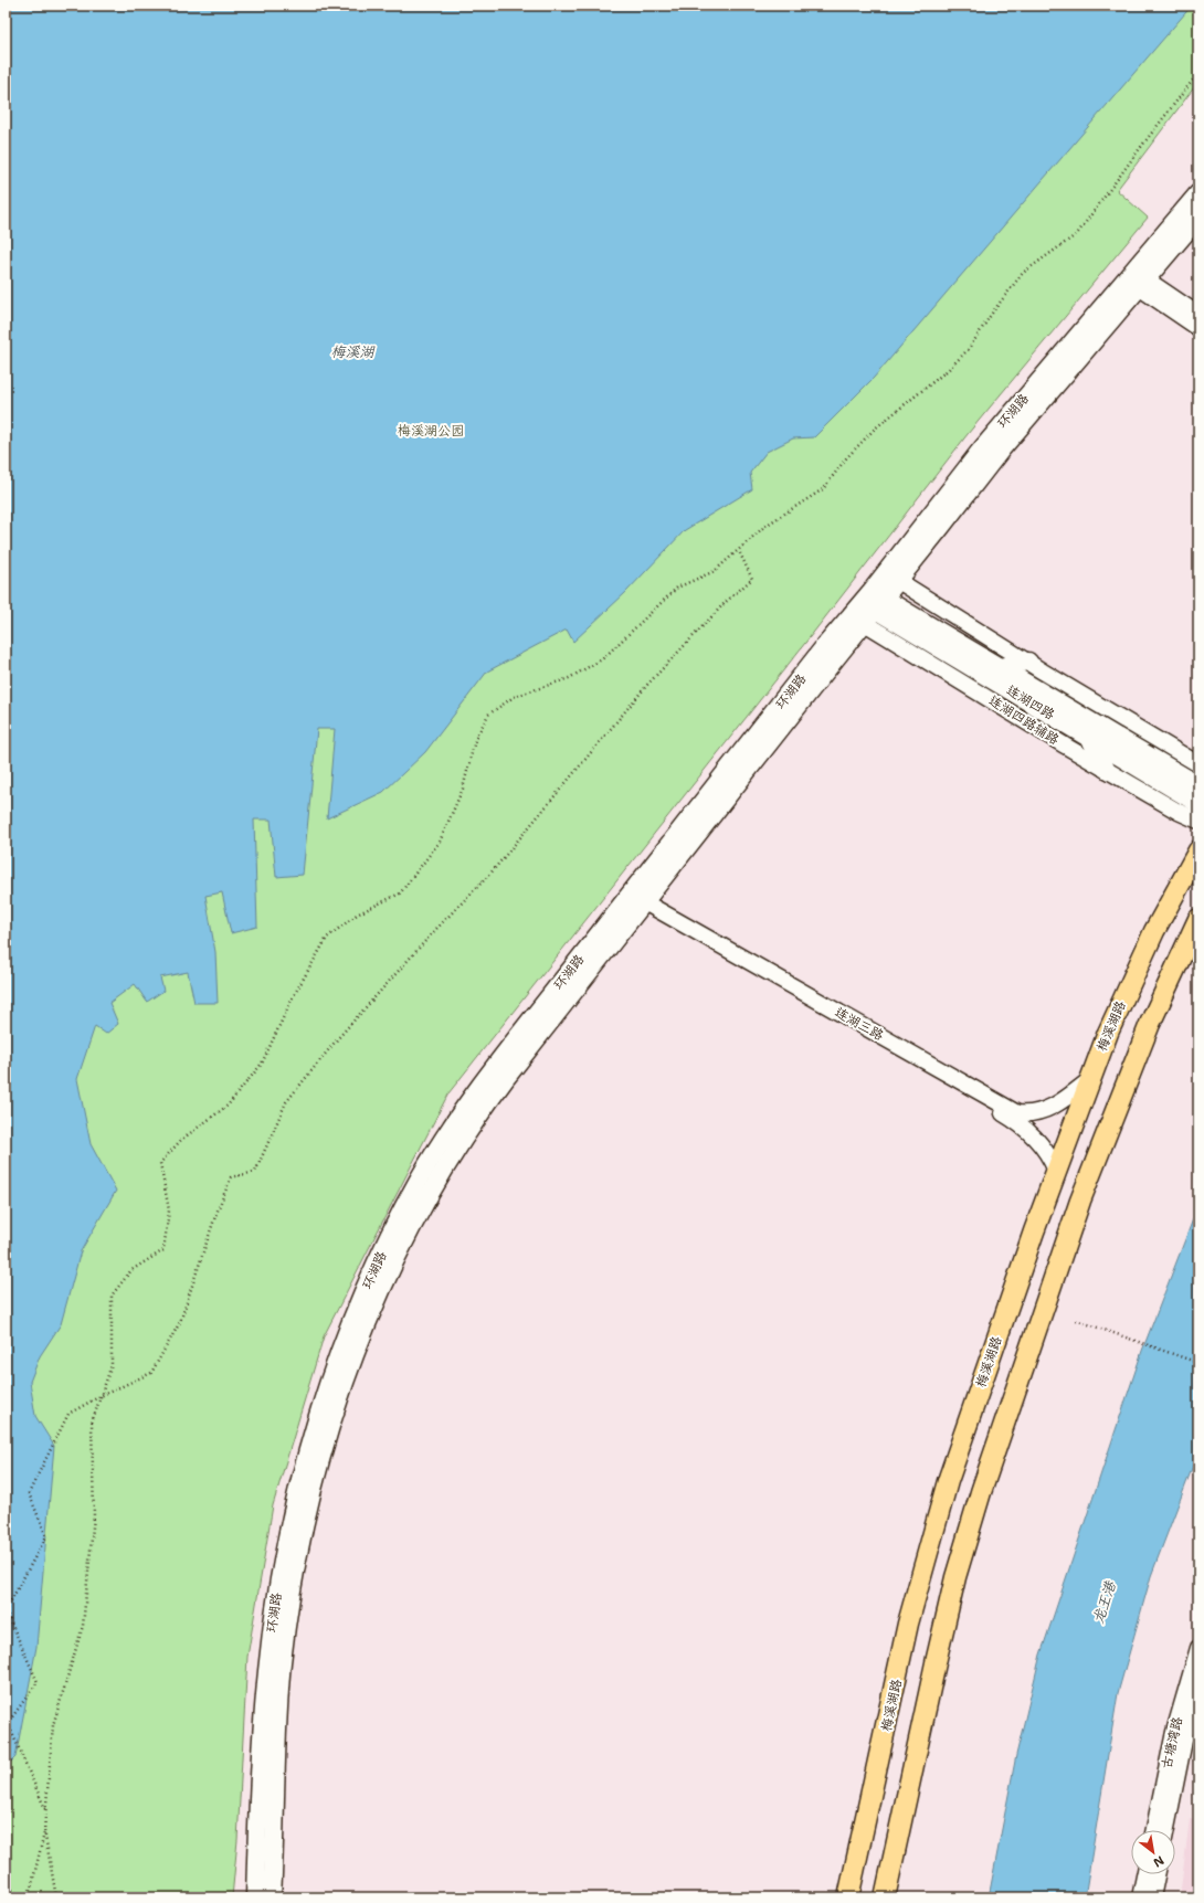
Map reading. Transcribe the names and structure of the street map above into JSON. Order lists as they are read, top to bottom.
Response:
{
  "streets": {
    "main road": ["环湖路", "连湖四路", "梅溪湖路"],
    "street": ["连湖四路辅路", "连湖三路", "古塘湾路"]
  },
  "crossings": [
    ["环湖路", "连湖四路"],
    ["环湖路", "连湖四路辅路"],
    ["环湖路", "连湖三路"],
    ["连湖四路", "连湖四路辅路"],
    ["连湖三路", "梅溪湖路"]
  ],
  "water": ["梅溪湖", "龙王港"],
  "parks": ["梅溪湖公园"],
  "north": "bottom right"
}
